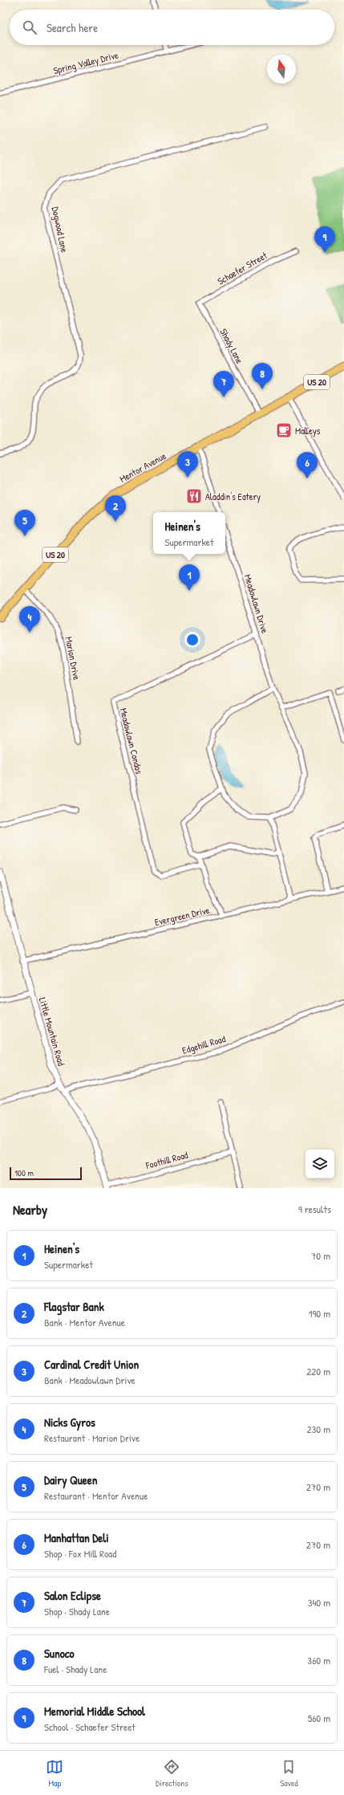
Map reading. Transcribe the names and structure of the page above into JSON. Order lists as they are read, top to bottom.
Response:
{
  "streets": {
    "main road": ["US 20", "Mentor Avenue"],
    "street": [
      "Spring Valley Drive",
      "Dogwood Lane",
      "Schaefer Street",
      "Shady Lane",
      "Meadowlawn Drive",
      "Marion Drive",
      "Meadowlawn Condos",
      "Evergreen Drive",
      "Little Mountain Road",
      "Edgehill Road",
      "Foothill Road"
    ]
  },
  "crossings": [
    ["Schaefer Street", "Shady Lane"],
    ["Shady Lane", "Mentor Avenue"],
    ["Mentor Avenue", "Marion Drive"],
    ["Meadowlawn Drive", "Meadowlawn Condos"],
    ["Evergreen Drive", "Little Mountain Road"],
    ["Little Mountain Road", "Edgehill Road"],
    ["Little Mountain Road", "Foothill Road"]
  ],
  "places": {
    "cafe": ["Malleys"],
    "restaurant": ["Aladdin's Eatery"]
  },
  "scale_bar": "100 m",
  "north": "top",
  "page": {
    "search": "Search here",
    "pins": [
      "9",
      "8",
      "7",
      "3",
      "6",
      "2",
      "5",
      "1",
      "4"
    ],
    "popup": ["Heinen's", "Supermarket"],
    "scale": "100 m",
    "heading": ["Nearby", "9 results"],
    "list": [
      {
        "mark": "1",
        "name": "Heinen's",
        "note": "Supermarket",
        "value": "70 m"
      },
      {
        "mark": "2",
        "name": "Flagstar Bank",
        "note": "Bank · Mentor Avenue",
        "value": "190 m"
      },
      {
        "mark": "3",
        "name": "Cardinal Credit Union",
        "note": "Bank · Meadowlawn Drive",
        "value": "220 m"
      },
      {
        "mark": "4",
        "name": "Nicks Gyros",
        "note": "Restaurant · Marion Drive",
        "value": "230 m"
      },
      {
        "mark": "5",
        "name": "Dairy Queen",
        "note": "Restaurant · Mentor Avenue",
        "value": "270 m"
      },
      {
        "mark": "6",
        "name": "Manhattan Deli",
        "note": "Shop · Fox Mill Road",
        "value": "270 m"
      },
      {
        "mark": "7",
        "name": "Salon Eclipse",
        "note": "Shop · Shady Lane",
        "value": "340 m"
      },
      {
        "mark": "8",
        "name": "Sunoco",
        "note": "Fuel · Shady Lane",
        "value": "360 m"
      },
      {
        "mark": "9",
        "name": "Memorial Middle School",
        "note": "School · Schaefer Street",
        "value": "560 m"
      }
    ],
    "nav": ["Map", "Directions", "Saved"]
  }
}
